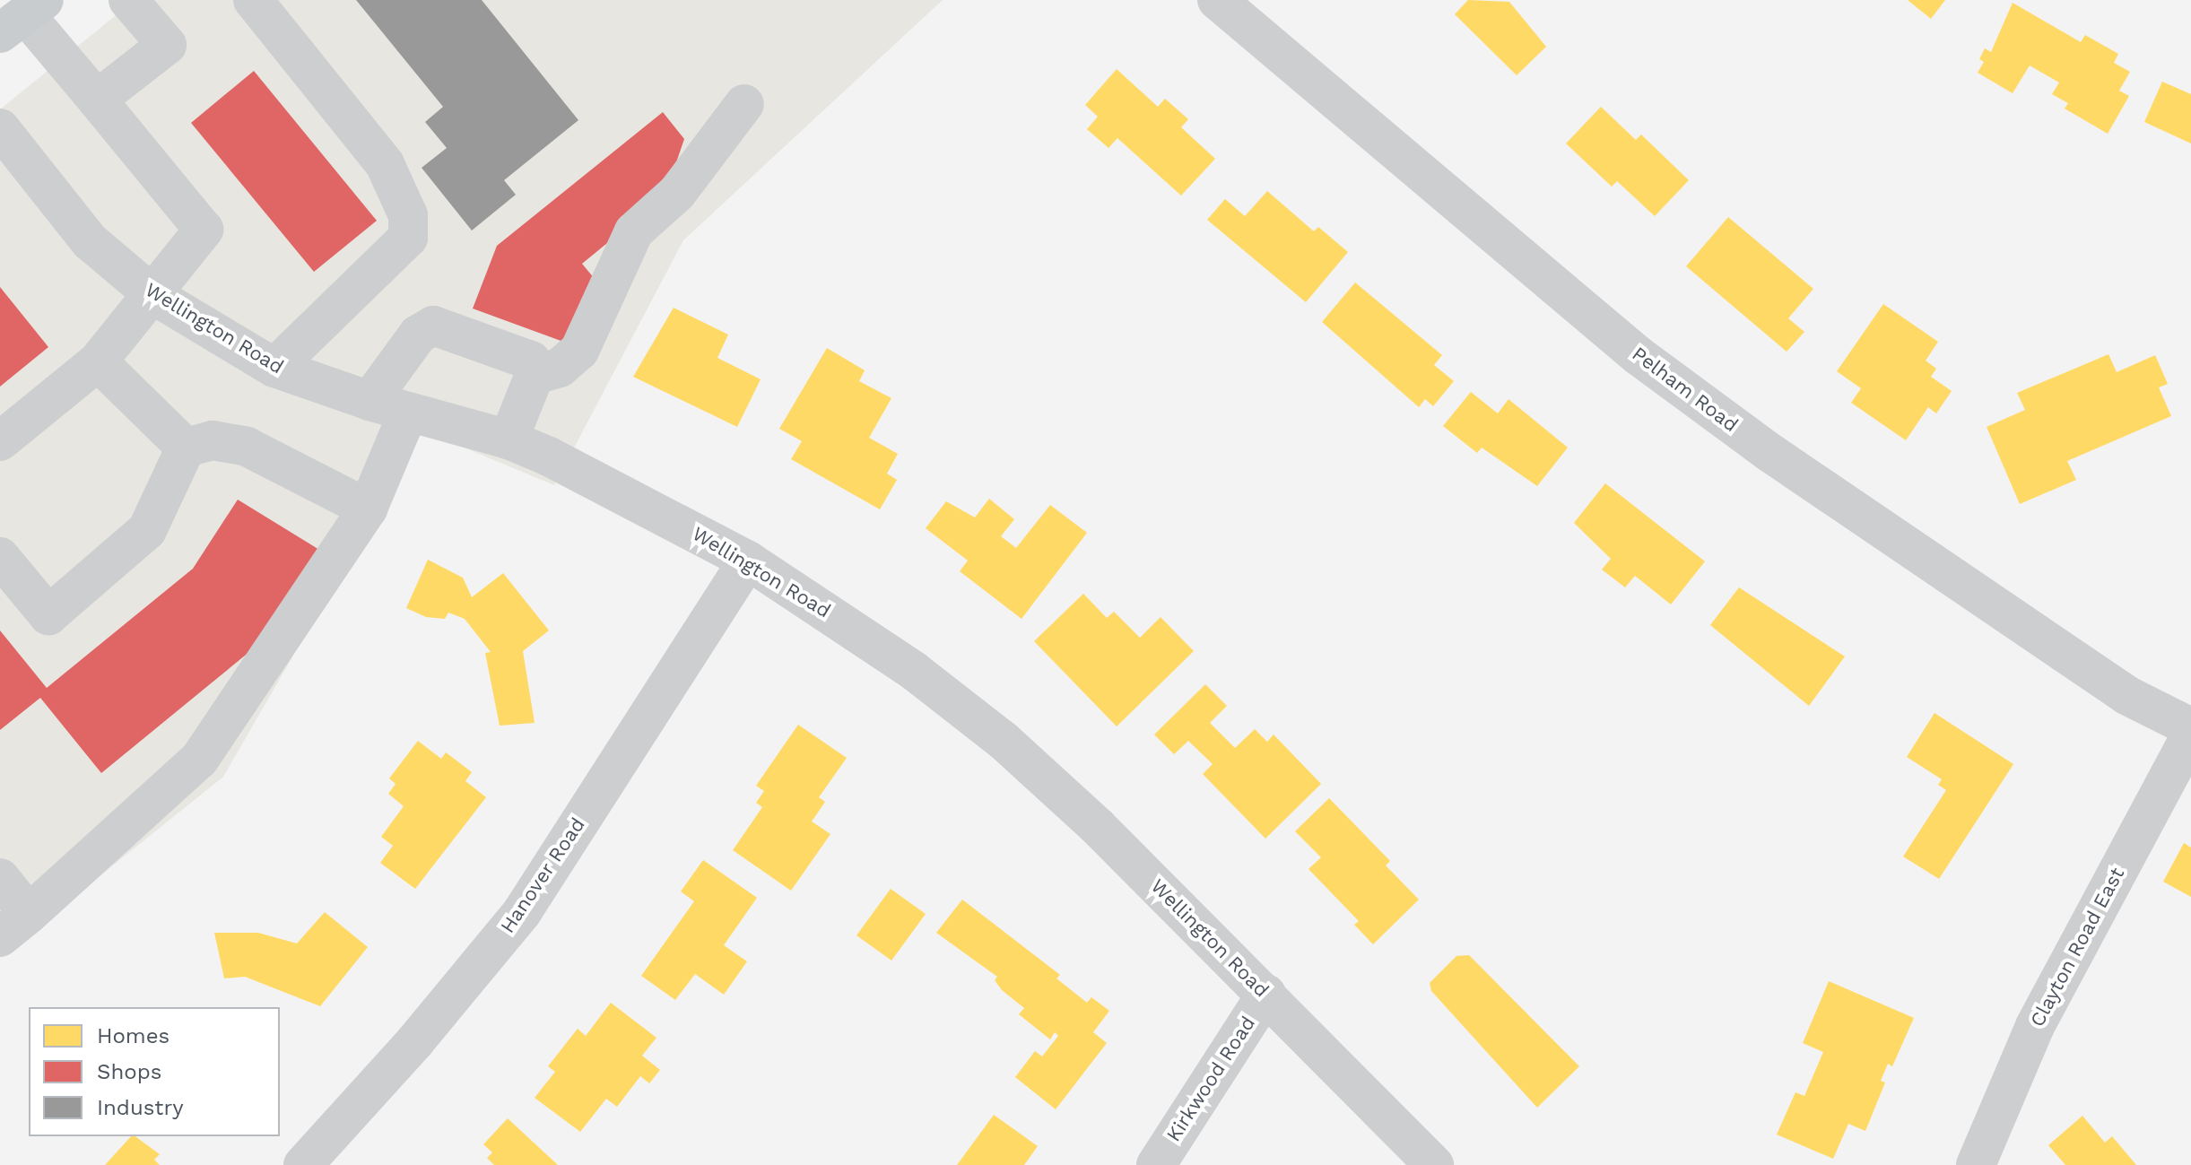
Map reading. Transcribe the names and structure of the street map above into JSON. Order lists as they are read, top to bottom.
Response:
{
  "streets": {
    "street": [
      "Wellington Road",
      "Pelham Road",
      "Hanover Road",
      "Clayton Road East",
      "Kirkwood Road"
    ]
  },
  "crossings": [
    ["Wellington Road", "Hanover Road"],
    ["Wellington Road", "Kirkwood Road"]
  ],
  "legend": ["Homes", "Shops", "Industry"]
}
